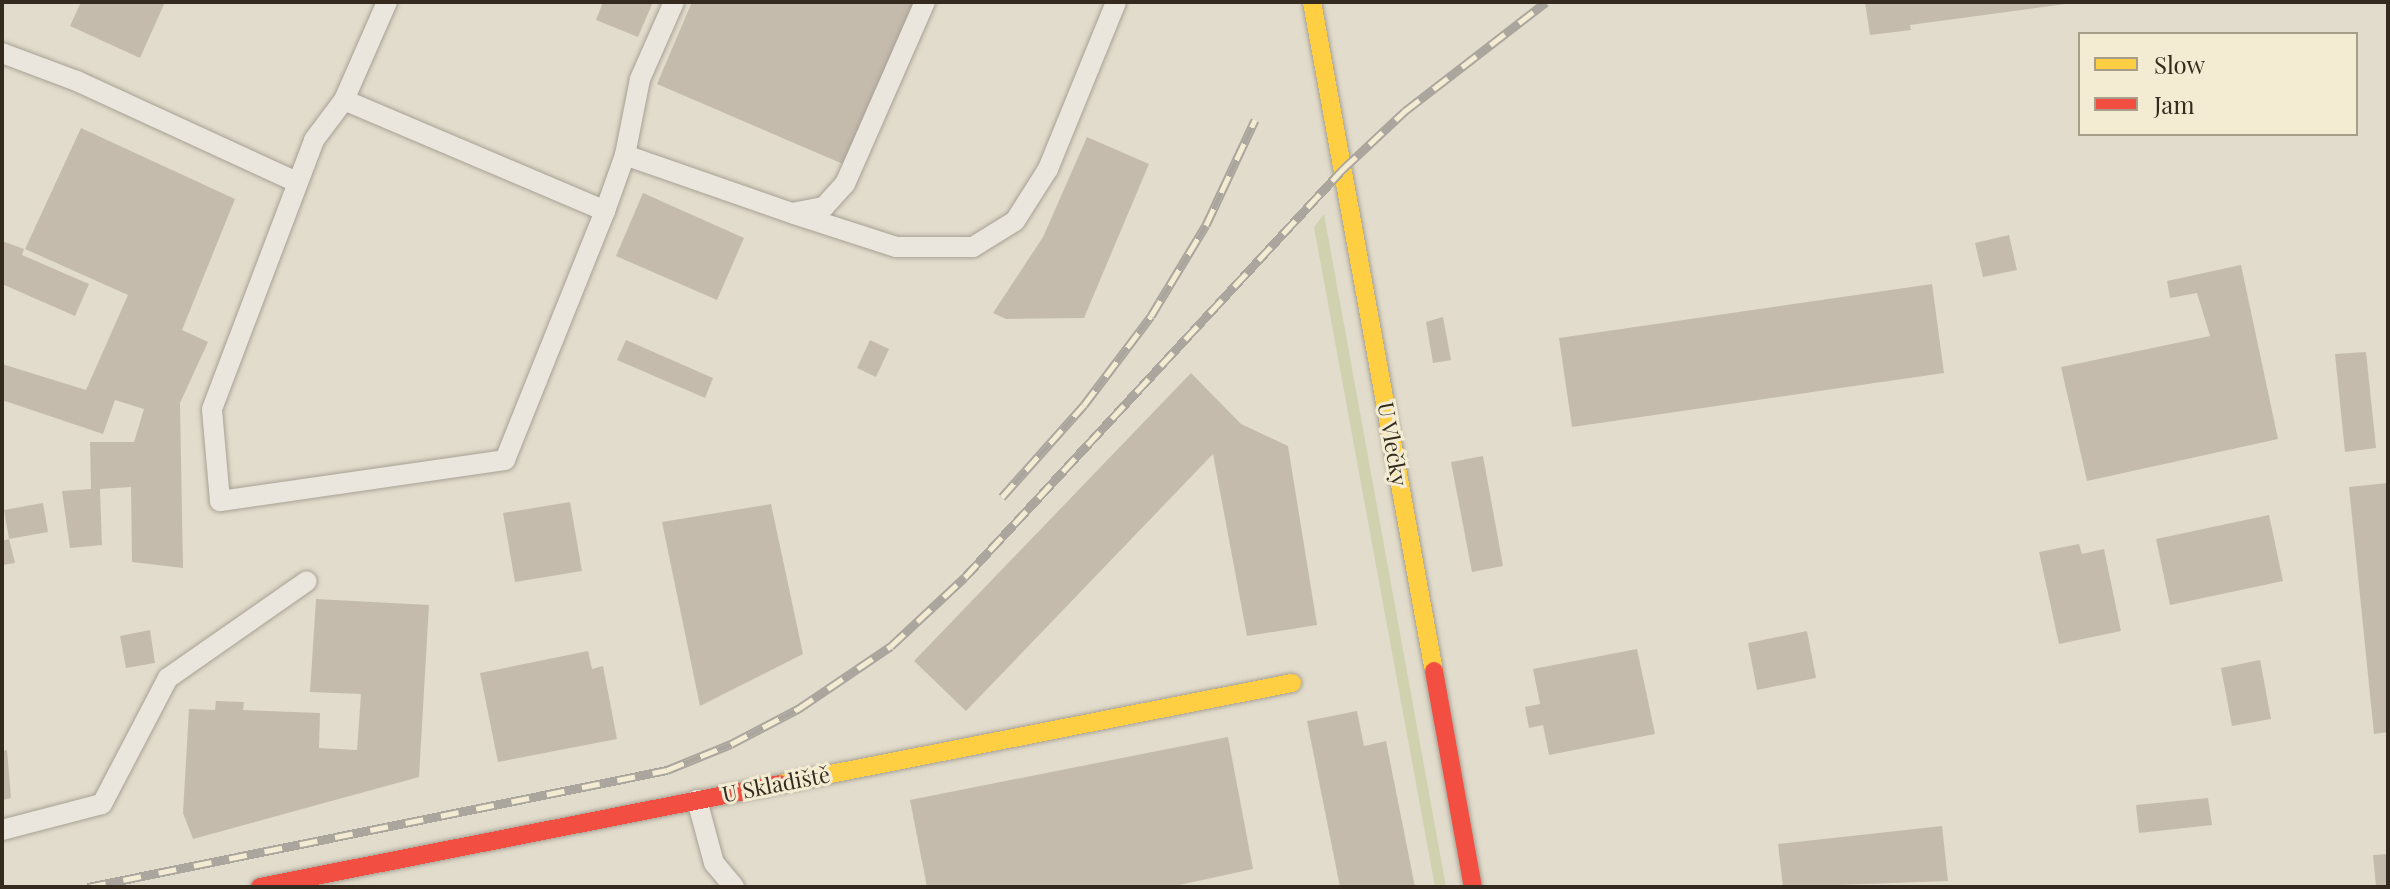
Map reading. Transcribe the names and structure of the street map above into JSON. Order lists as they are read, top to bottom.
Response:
{
  "streets": {
    "street": ["U Vlečky", "U Skladiště"]
  },
  "legend": ["Slow", "Jam"]
}
